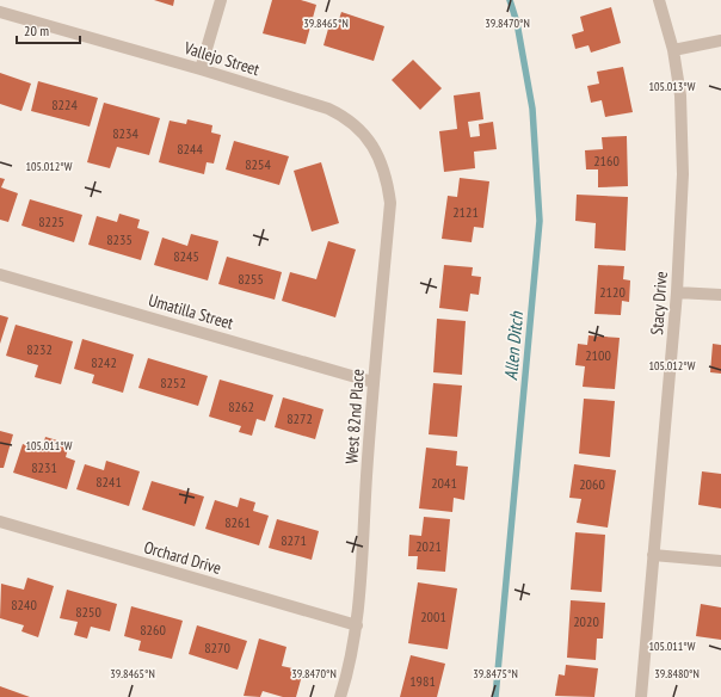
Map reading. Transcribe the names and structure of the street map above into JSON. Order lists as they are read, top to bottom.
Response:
{
  "streets": {
    "street": [
      "Vallejo Street",
      "Stacy Drive",
      "Umatilla Street",
      "West 82nd Place",
      "Orchard Drive"
    ]
  },
  "crossings": [
    ["Vallejo Street", "West 82nd Place"],
    ["Umatilla Street", "West 82nd Place"],
    ["West 82nd Place", "Orchard Drive"]
  ],
  "water": ["Allen Ditch"],
  "house_numbers": [
    "8224",
    "8234",
    "8244",
    "2160",
    "8254",
    "2121",
    "8225",
    "8235",
    "8245",
    "8255",
    "2120",
    "8232",
    "2100",
    "8242",
    "8252",
    "8262",
    "8272",
    "8231",
    "8241",
    "2041",
    "2060",
    "8261",
    "8271",
    "2021",
    "8240",
    "8250",
    "2001",
    "2020",
    "8260",
    "8270",
    "1981"
  ],
  "scale_bar": "20 m",
  "coordinates": [
    "39.8465°N",
    "39.8470°N",
    "105.013°W",
    "105.012°W",
    "105.011°W",
    "39.8475°N",
    "39.8480°N"
  ]
}
